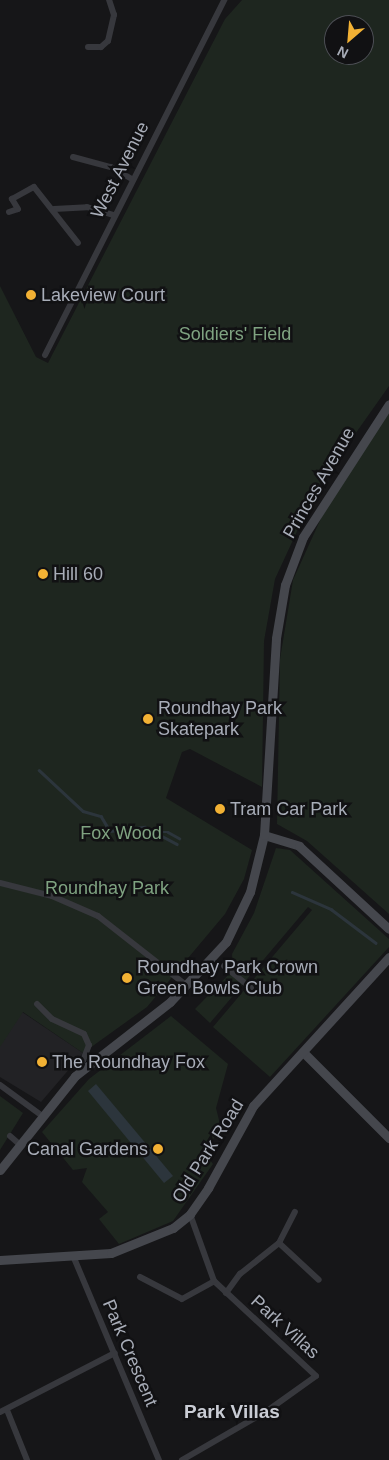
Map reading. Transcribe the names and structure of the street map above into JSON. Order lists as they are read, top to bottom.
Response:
{
  "streets": {
    "street": [
      "West Avenue",
      "Princes Avenue",
      "Old Park Road",
      "Park Villas",
      "Park Crescent"
    ]
  },
  "crossings": [
    ["Old Park Road", "Park Villas"],
    ["Old Park Road", "Park Crescent"]
  ],
  "districts": ["Park Villas"],
  "parks": ["Soldiers' Field", "Fox Wood", "Roundhay Park"],
  "places": [
    "Lakeview Court",
    "Hill 60",
    "Roundhay Park Skatepark",
    "Tram Car Park",
    "Roundhay Park Crown Green Bowls Club",
    "The Roundhay Fox",
    "Canal Gardens"
  ],
  "north": "bottom left"
}
